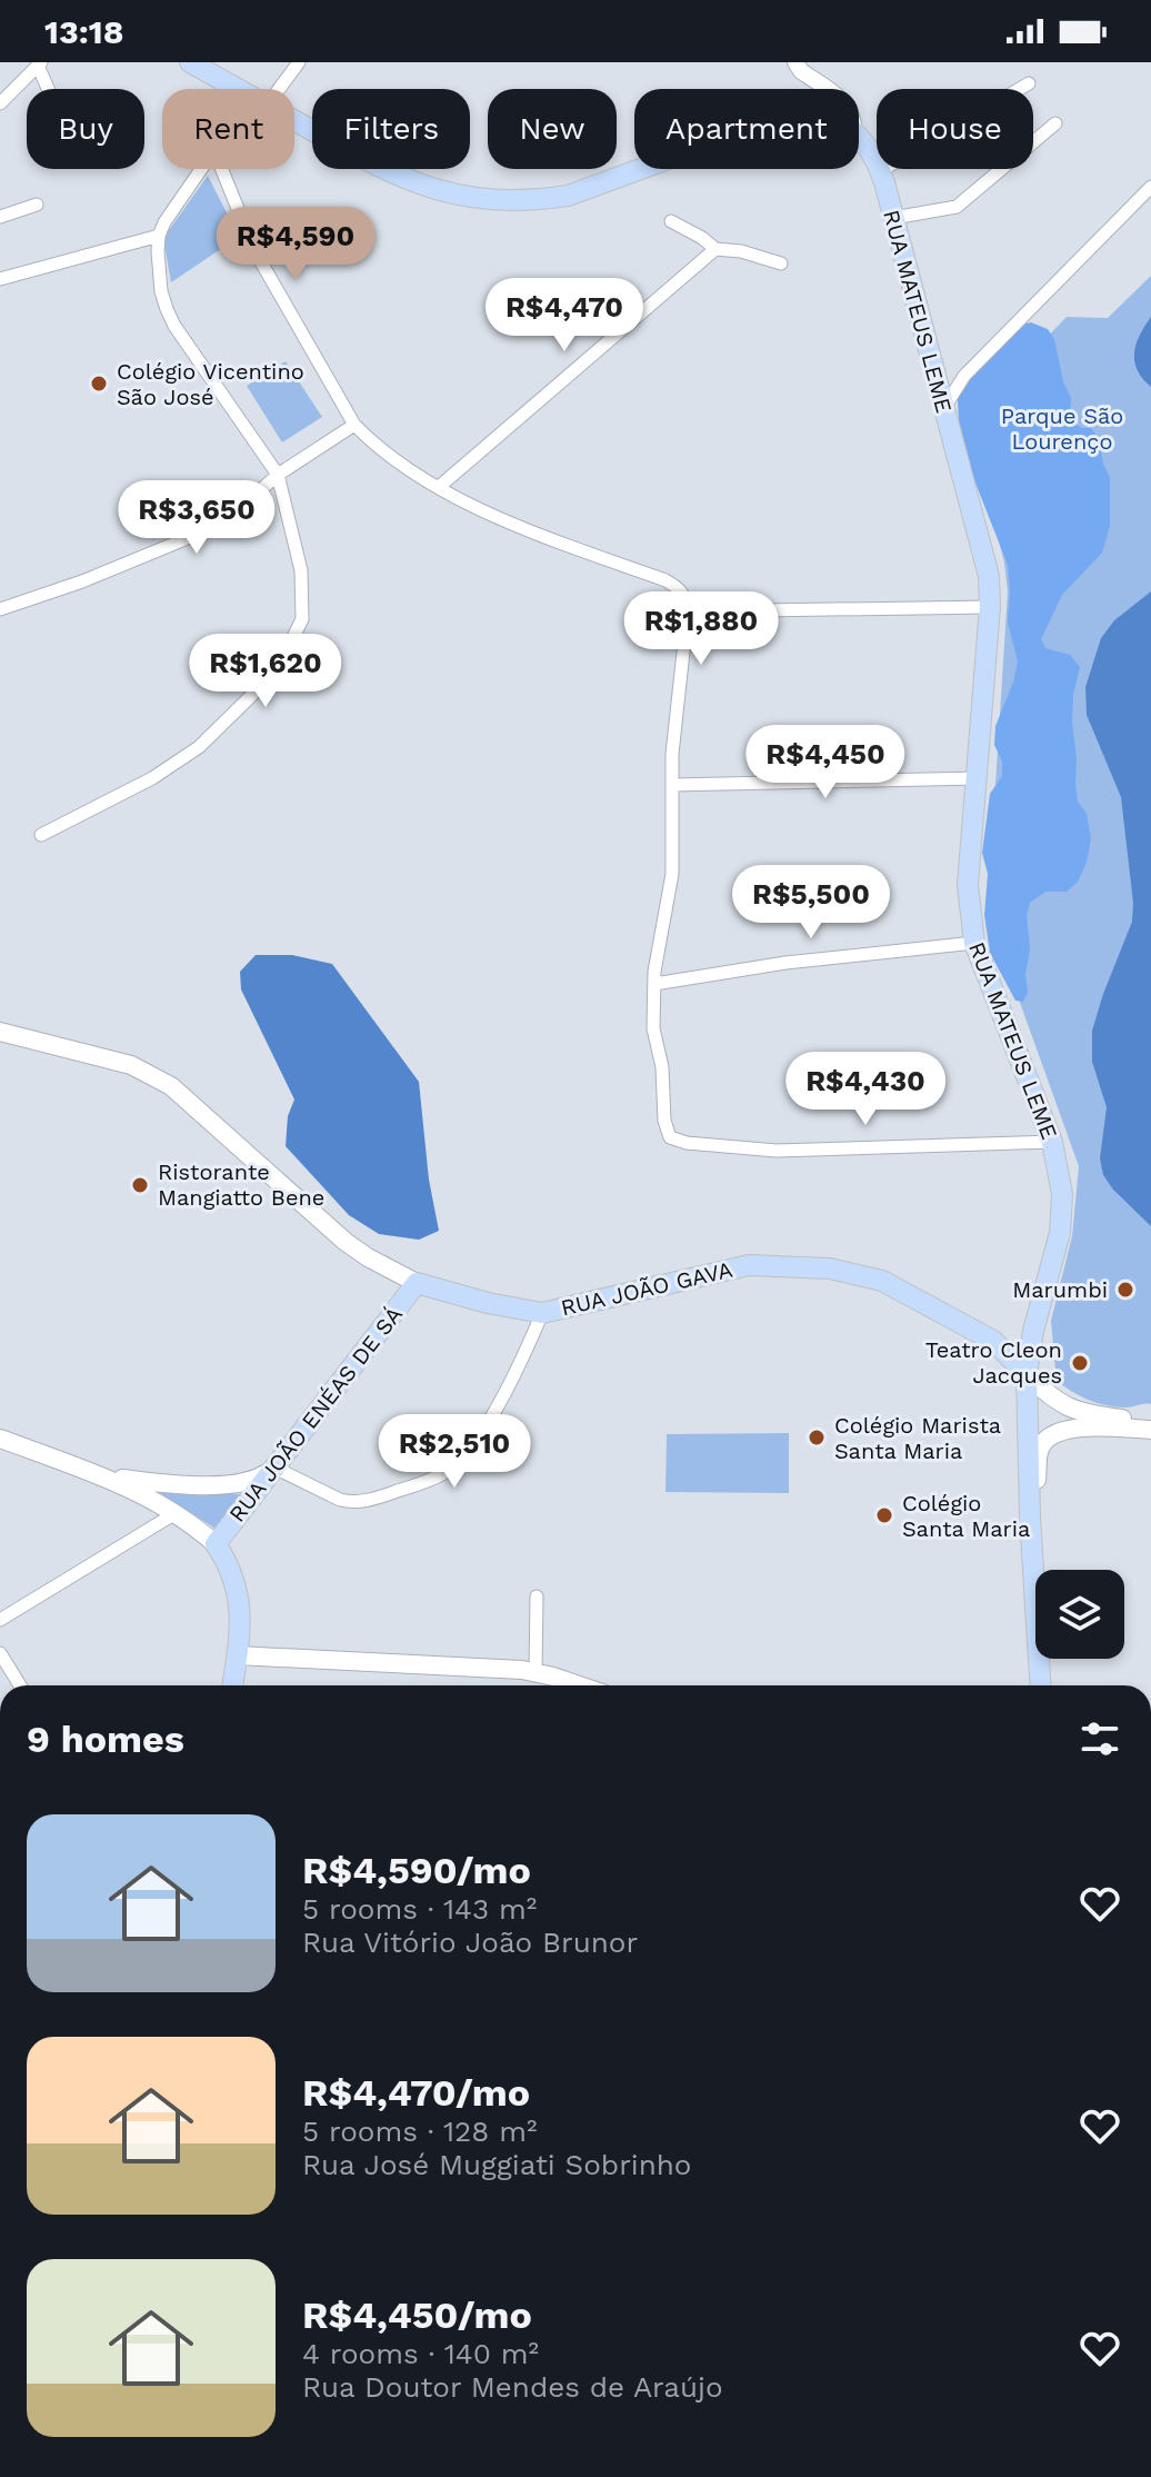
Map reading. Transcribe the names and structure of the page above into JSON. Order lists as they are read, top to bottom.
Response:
{
  "streets": {
    "main road": ["RUA MATEUS LEME", "RUA JOÃO GAVA", "RUA JOÃO ENÉAS DE SÁ"]
  },
  "crossings": [
    ["RUA MATEUS LEME", "RUA JOÃO GAVA"],
    ["RUA JOÃO GAVA", "RUA JOÃO ENÉAS DE SÁ"]
  ],
  "parks": ["Parque São Lourenço"],
  "places": [
    "Colégio Vicentino São José",
    "Ristorante Mangiatto Bene",
    "Marumbi",
    "Teatro Cleon Jacques",
    "Colégio Marista Santa Maria",
    "Colégio Santa Maria"
  ],
  "page": {
    "status": "13:18",
    "chip": [
      "Buy",
      "Rent",
      "Filters",
      "New",
      "Apartment",
      "House"
    ],
    "price": [
      "R$4,590",
      "R$4,470",
      "R$3,650",
      "R$1,880",
      "R$1,620",
      "R$4,450",
      "R$5,500",
      "R$4,430",
      "R$2,510"
    ],
    "heading": "9 homes",
    "list": [
      {
        "name": "R$4,590/mo",
        "note": "5 rooms · 143 m² · Rua Vitório João Brunor"
      },
      {
        "name": "R$4,470/mo",
        "note": "5 rooms · 128 m² · Rua José Muggiati Sobrinho"
      },
      {
        "name": "R$4,450/mo",
        "note": "4 rooms · 140 m² · Rua Doutor Mendes de Araújo"
      }
    ]
  }
}
